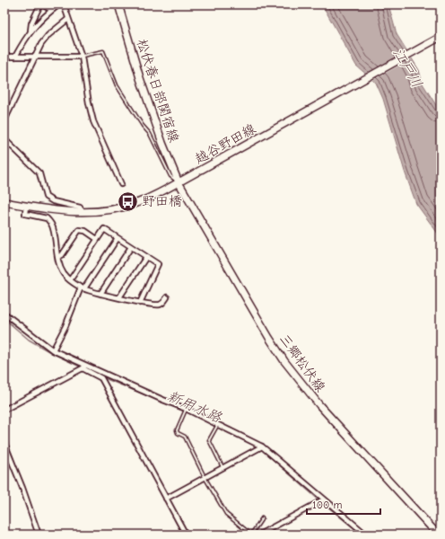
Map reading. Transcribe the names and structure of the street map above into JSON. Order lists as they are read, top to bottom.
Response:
{
  "streets": {
    "main road": ["松伏春日部関宿線", "越谷野田線", "三郷松伏線"]
  },
  "crossings": [
    ["松伏春日部関宿線", "越谷野田線"],
    ["松伏春日部関宿線", "三郷松伏線"],
    ["越谷野田線", "三郷松伏線"]
  ],
  "water": ["江戸川", "新用水路"],
  "places": {
    "bus stop": ["野田橋"]
  },
  "scale_bar": "100 m"
}
